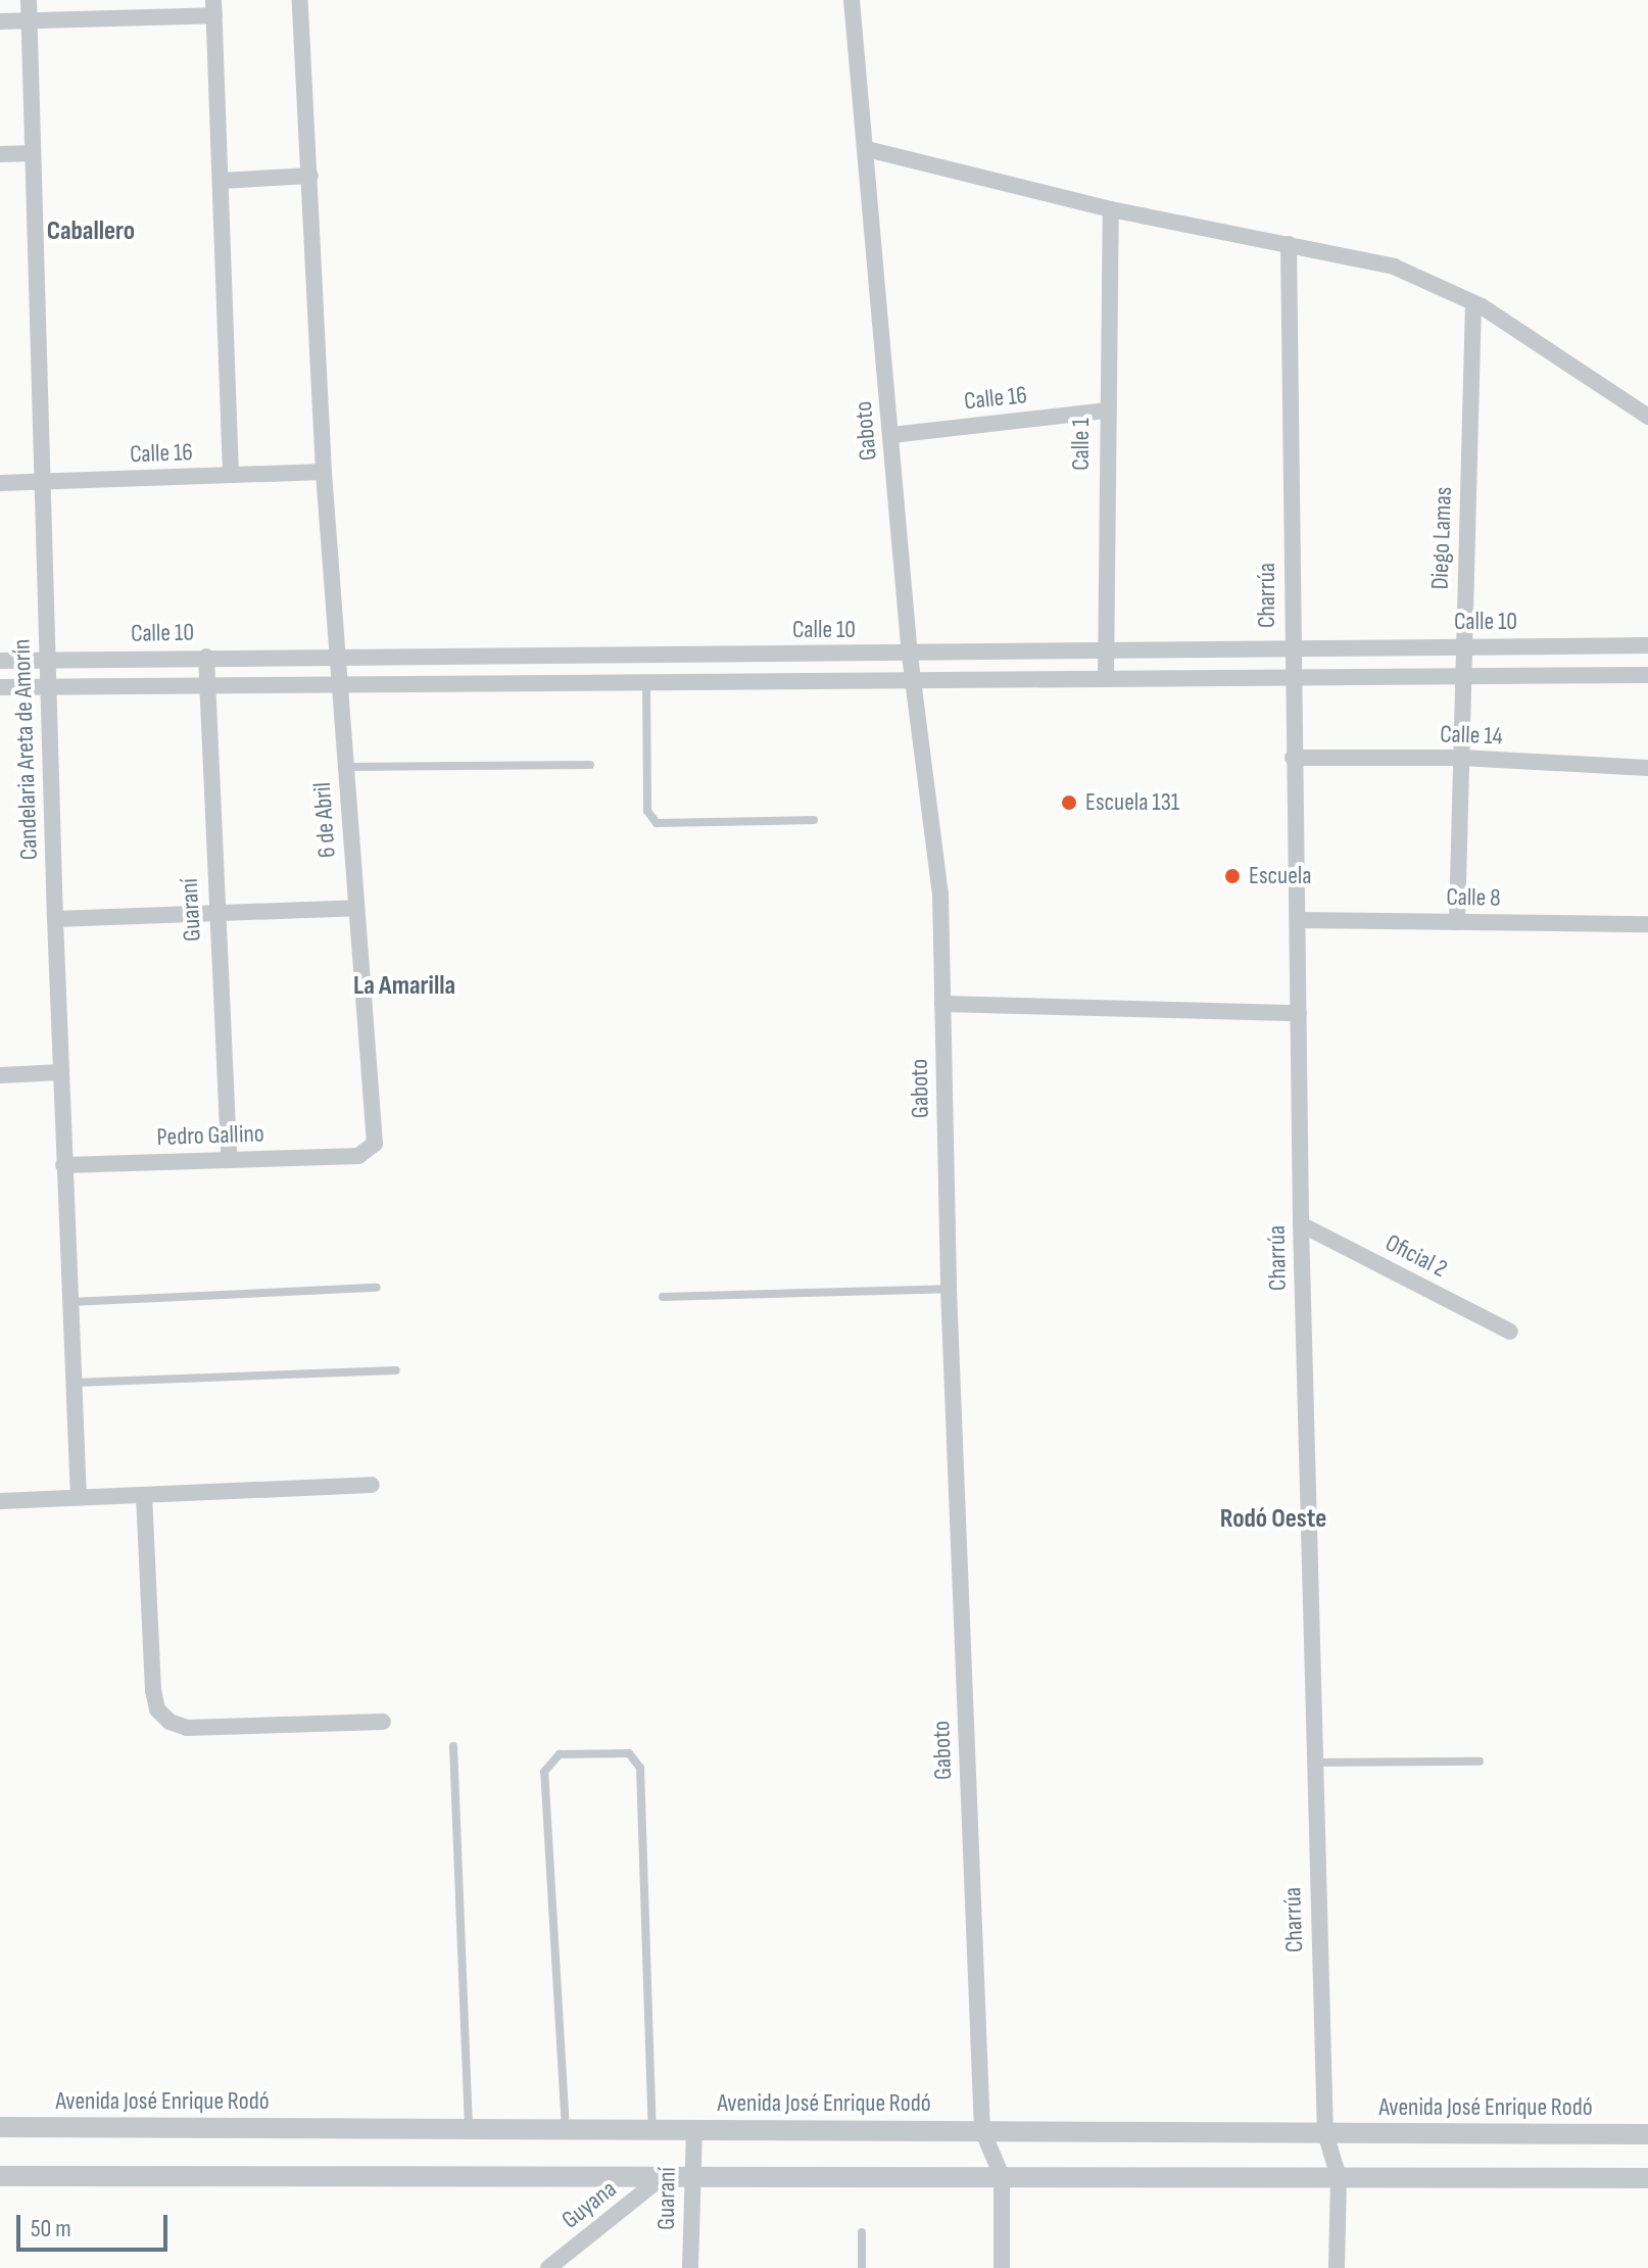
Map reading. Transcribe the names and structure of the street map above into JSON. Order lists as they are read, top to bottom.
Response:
{
  "streets": {
    "street": [
      "Calle 16",
      "Gaboto",
      "Calle 1",
      "Diego Lamas",
      "Charrúa",
      "Calle 10",
      "Calle 14",
      "Candelaria Areta de Amorín",
      "6 de Abril",
      "Calle 8",
      "Guaraní",
      "Pedro Gallino",
      "Oficial 2",
      "Avenida José Enrique Rodó",
      "Guyana"
    ]
  },
  "crossings": [
    ["Calle 16", "Gaboto"],
    ["Calle 16", "Calle 1"],
    ["Calle 16", "Candelaria Areta de Amorín"],
    ["Calle 16", "6 de Abril"],
    ["Gaboto", "Calle 10"],
    ["Gaboto", "Avenida José Enrique Rodó"],
    ["Calle 1", "Calle 10"],
    ["Diego Lamas", "Calle 10"],
    ["Diego Lamas", "Calle 14"],
    ["Diego Lamas", "Calle 8"],
    ["Charrúa", "Calle 10"],
    ["Charrúa", "Calle 14"],
    ["Charrúa", "Calle 8"],
    ["Charrúa", "Oficial 2"],
    ["Charrúa", "Avenida José Enrique Rodó"],
    ["Calle 10", "Candelaria Areta de Amorín"],
    ["Calle 10", "6 de Abril"],
    ["Calle 10", "Guaraní"],
    ["Candelaria Areta de Amorín", "Pedro Gallino"],
    ["6 de Abril", "Pedro Gallino"],
    ["Guaraní", "Pedro Gallino"],
    ["Guaraní", "Avenida José Enrique Rodó"]
  ],
  "districts": ["Caballero", "La Amarilla", "Rodó Oeste"],
  "places": ["Escuela 131", "Escuela"],
  "scale_bar": "50 m"
}
